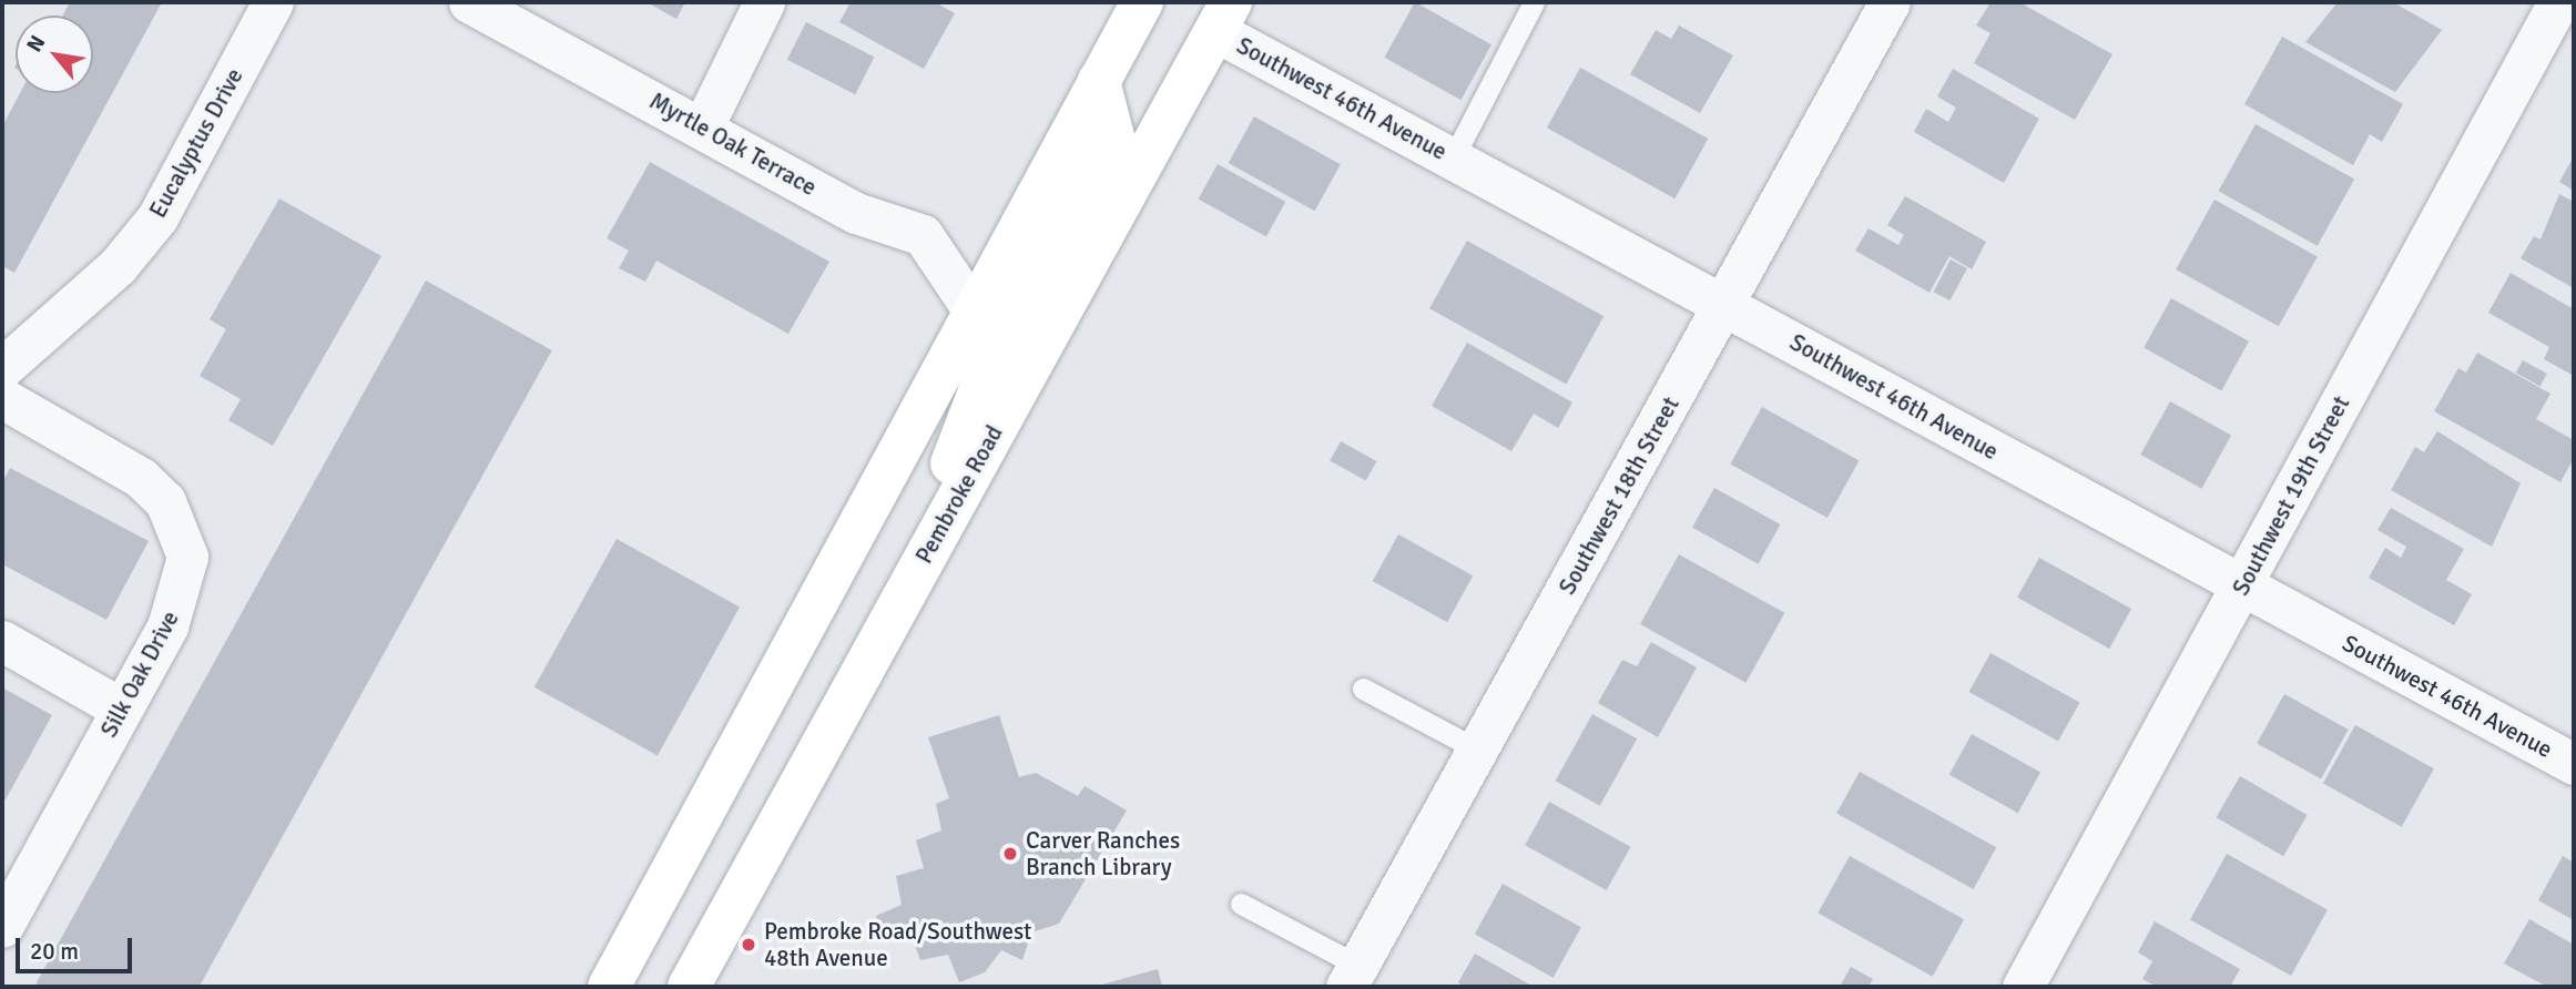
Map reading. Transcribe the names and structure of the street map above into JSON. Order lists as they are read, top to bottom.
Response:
{
  "streets": {
    "main road": ["Pembroke Road"],
    "street": [
      "Southwest 46th Avenue",
      "Eucalyptus Drive",
      "Myrtle Oak Terrace",
      "Southwest 18th Street",
      "Southwest 19th Street",
      "Silk Oak Drive"
    ]
  },
  "crossings": [
    ["Southwest 46th Avenue", "Pembroke Road"],
    ["Southwest 46th Avenue", "Southwest 18th Street"],
    ["Southwest 46th Avenue", "Southwest 19th Street"]
  ],
  "places": ["Carver Ranches Branch Library", "Pembroke Road/Southwest 48th Avenue"],
  "scale_bar": "20 m",
  "north": "top left"
}
